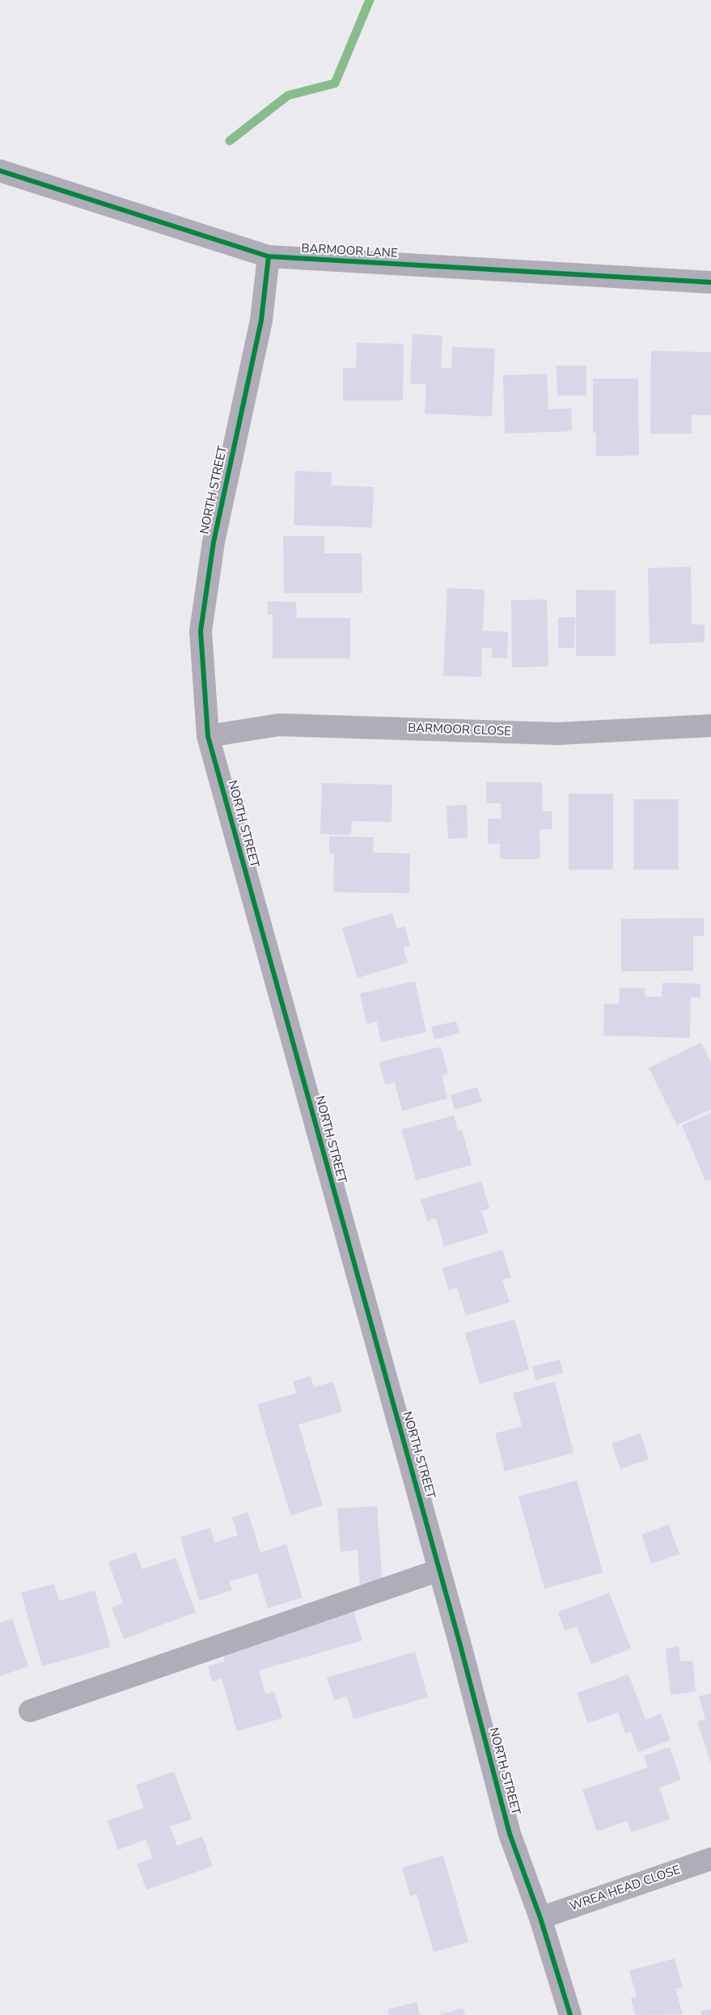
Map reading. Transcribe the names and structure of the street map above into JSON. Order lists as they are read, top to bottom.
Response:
{
  "streets": {
    "street": [
      "BARMOOR LANE",
      "NORTH STREET",
      "BARMOOR CLOSE",
      "WREA HEAD CLOSE"
    ]
  },
  "crossings": [
    ["BARMOOR LANE", "NORTH STREET"],
    ["NORTH STREET", "BARMOOR CLOSE"],
    ["NORTH STREET", "WREA HEAD CLOSE"]
  ]
}
